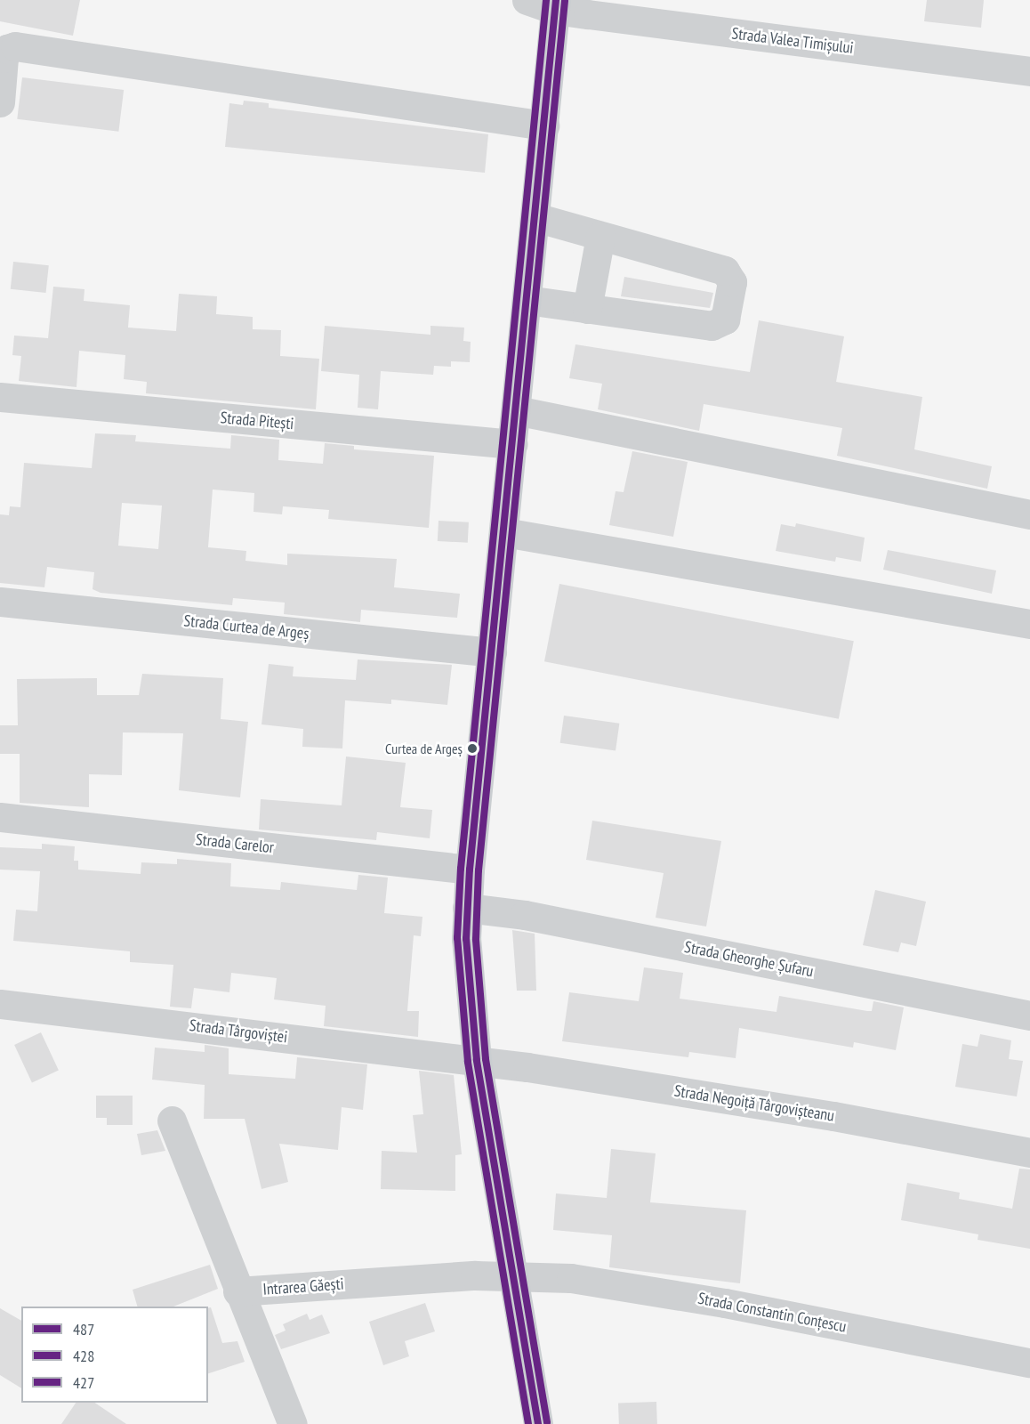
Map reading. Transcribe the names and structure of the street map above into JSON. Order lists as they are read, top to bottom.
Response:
{
  "streets": {
    "street": [
      "Strada Valea Timișului",
      "Strada Pitești",
      "Strada Curtea de Argeș",
      "Strada Carelor",
      "Strada Gheorghe Șufaru",
      "Strada Târgoviștei",
      "Strada Negoiță Târgovișteanu",
      "Intrarea Găești",
      "Strada Constantin Conțescu"
    ]
  },
  "crossings": [
    ["Strada Târgoviștei", "Strada Negoiță Târgovișteanu"],
    ["Intrarea Găești", "Strada Constantin Conțescu"]
  ],
  "places": ["Curtea de Argeș"],
  "lines": ["transit line 487", "transit line 427", "transit line 428"],
  "legend": ["487", "428", "427"]
}
